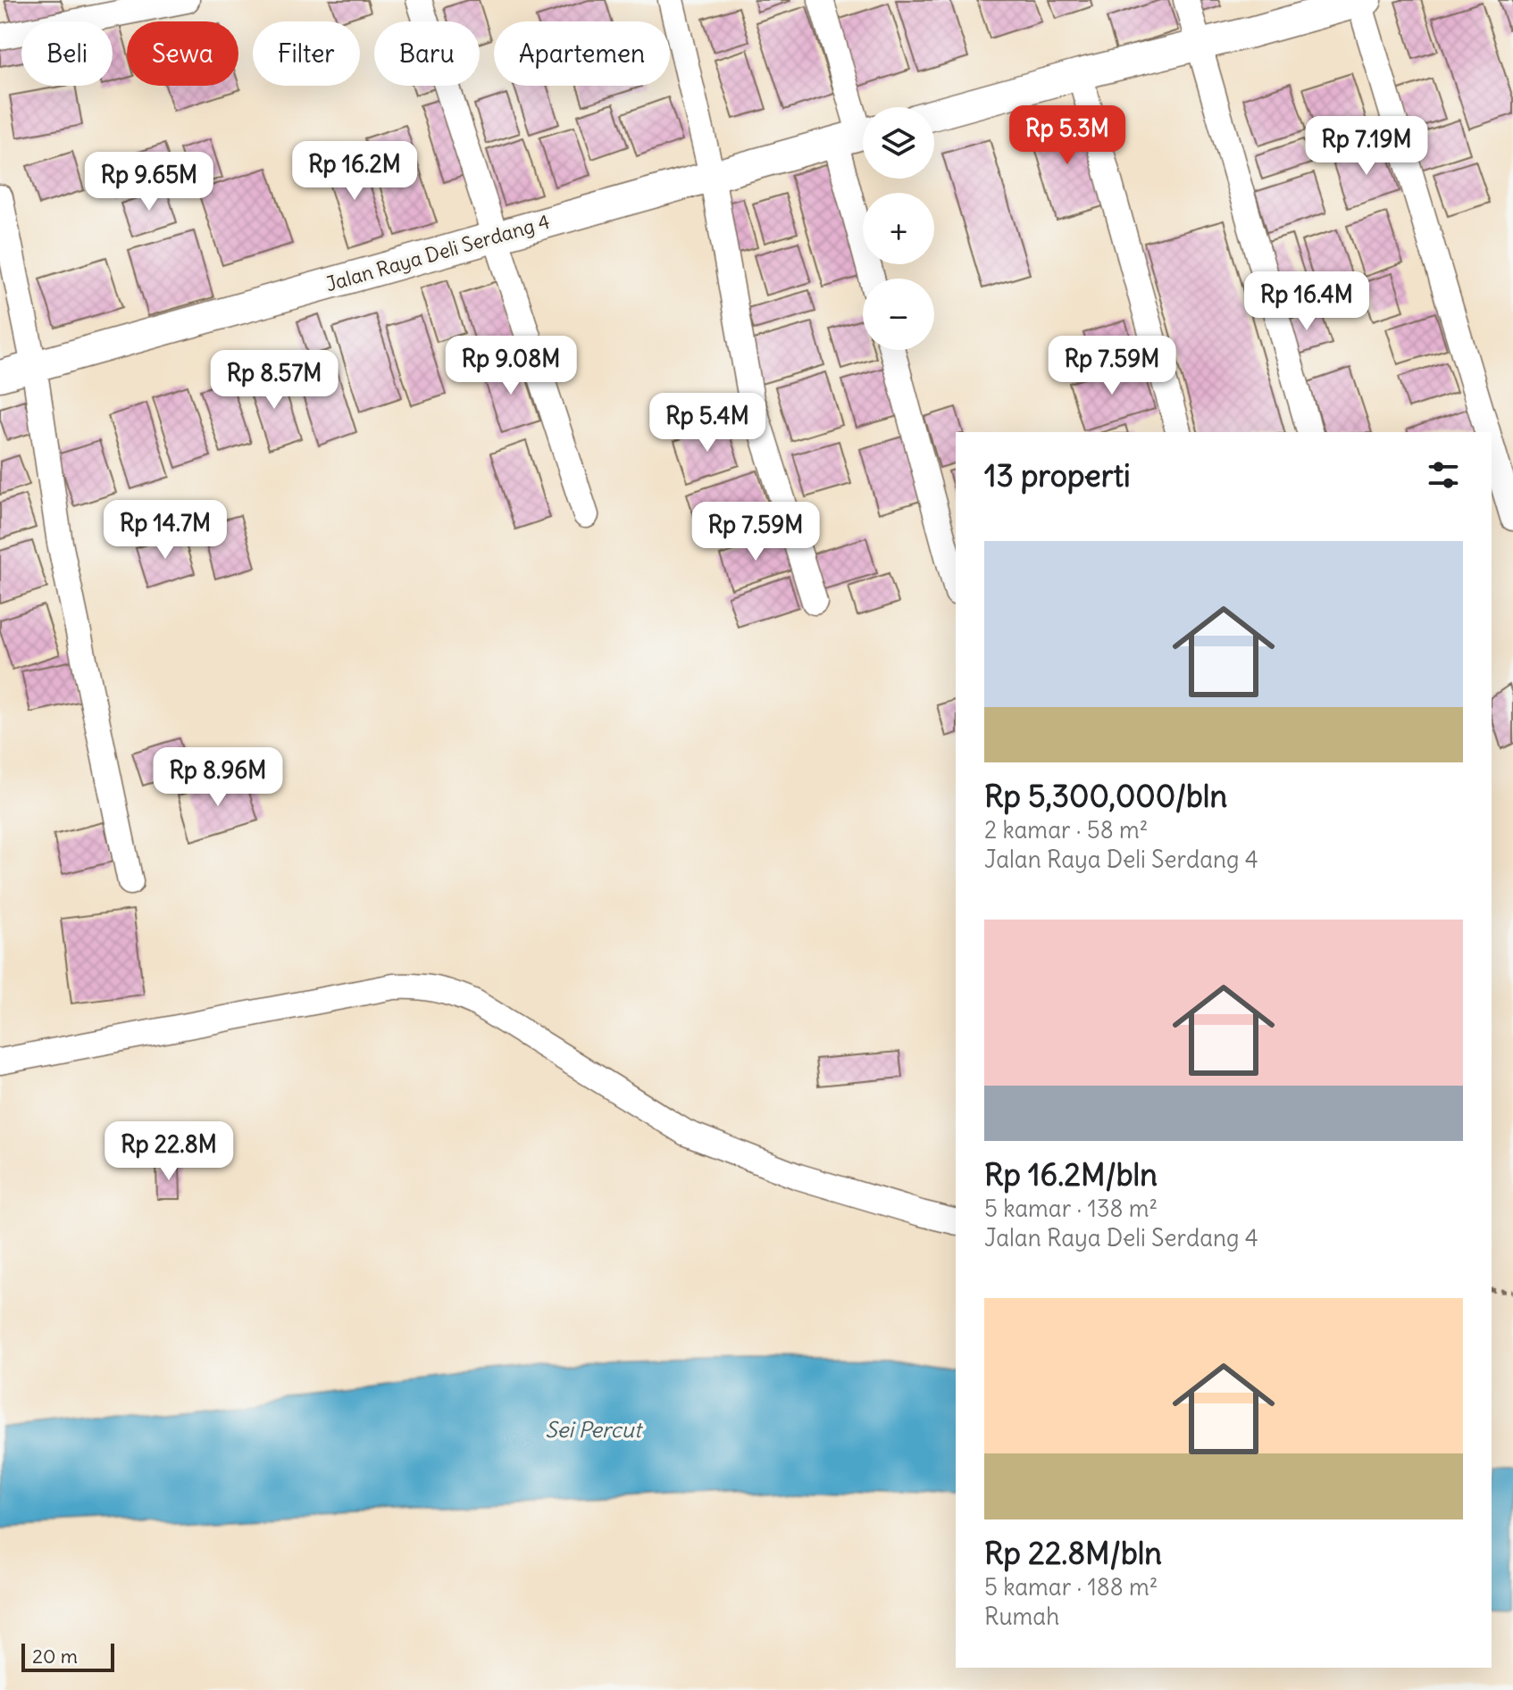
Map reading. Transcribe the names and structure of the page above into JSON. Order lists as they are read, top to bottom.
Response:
{
  "streets": {
    "street": ["Jalan Raya Deli Serdang 4"]
  },
  "water": ["Sei Percut"],
  "scale_bar": "20 m",
  "page": {
    "chip": [
      "Beli",
      "Sewa",
      "Filter",
      "Baru",
      "Apartemen"
    ],
    "price": [
      "Rp 5.3M",
      "Rp 7.19M",
      "Rp 16.2M",
      "Rp 9.65M",
      "Rp 16.4M",
      "Rp 9.08M",
      "Rp 7.59M",
      "Rp 8.57M",
      "Rp 5.4M",
      "Rp 14.7M",
      "Rp 7.59M",
      "Rp 8.96M",
      "Rp 22.8M"
    ],
    "map_buttons": ["+", "−"],
    "heading": "13 properti",
    "list": [
      {
        "name": "Rp 5,300,000/bln",
        "note": "2 kamar · 58 m² · Jalan Raya Deli Serdang 4"
      },
      {
        "name": "Rp 16.2M/bln",
        "note": "5 kamar · 138 m² · Jalan Raya Deli Serdang 4"
      },
      {
        "name": "Rp 22.8M/bln",
        "note": "5 kamar · 188 m² · Rumah"
      }
    ],
    "scale": "20 m"
  }
}
